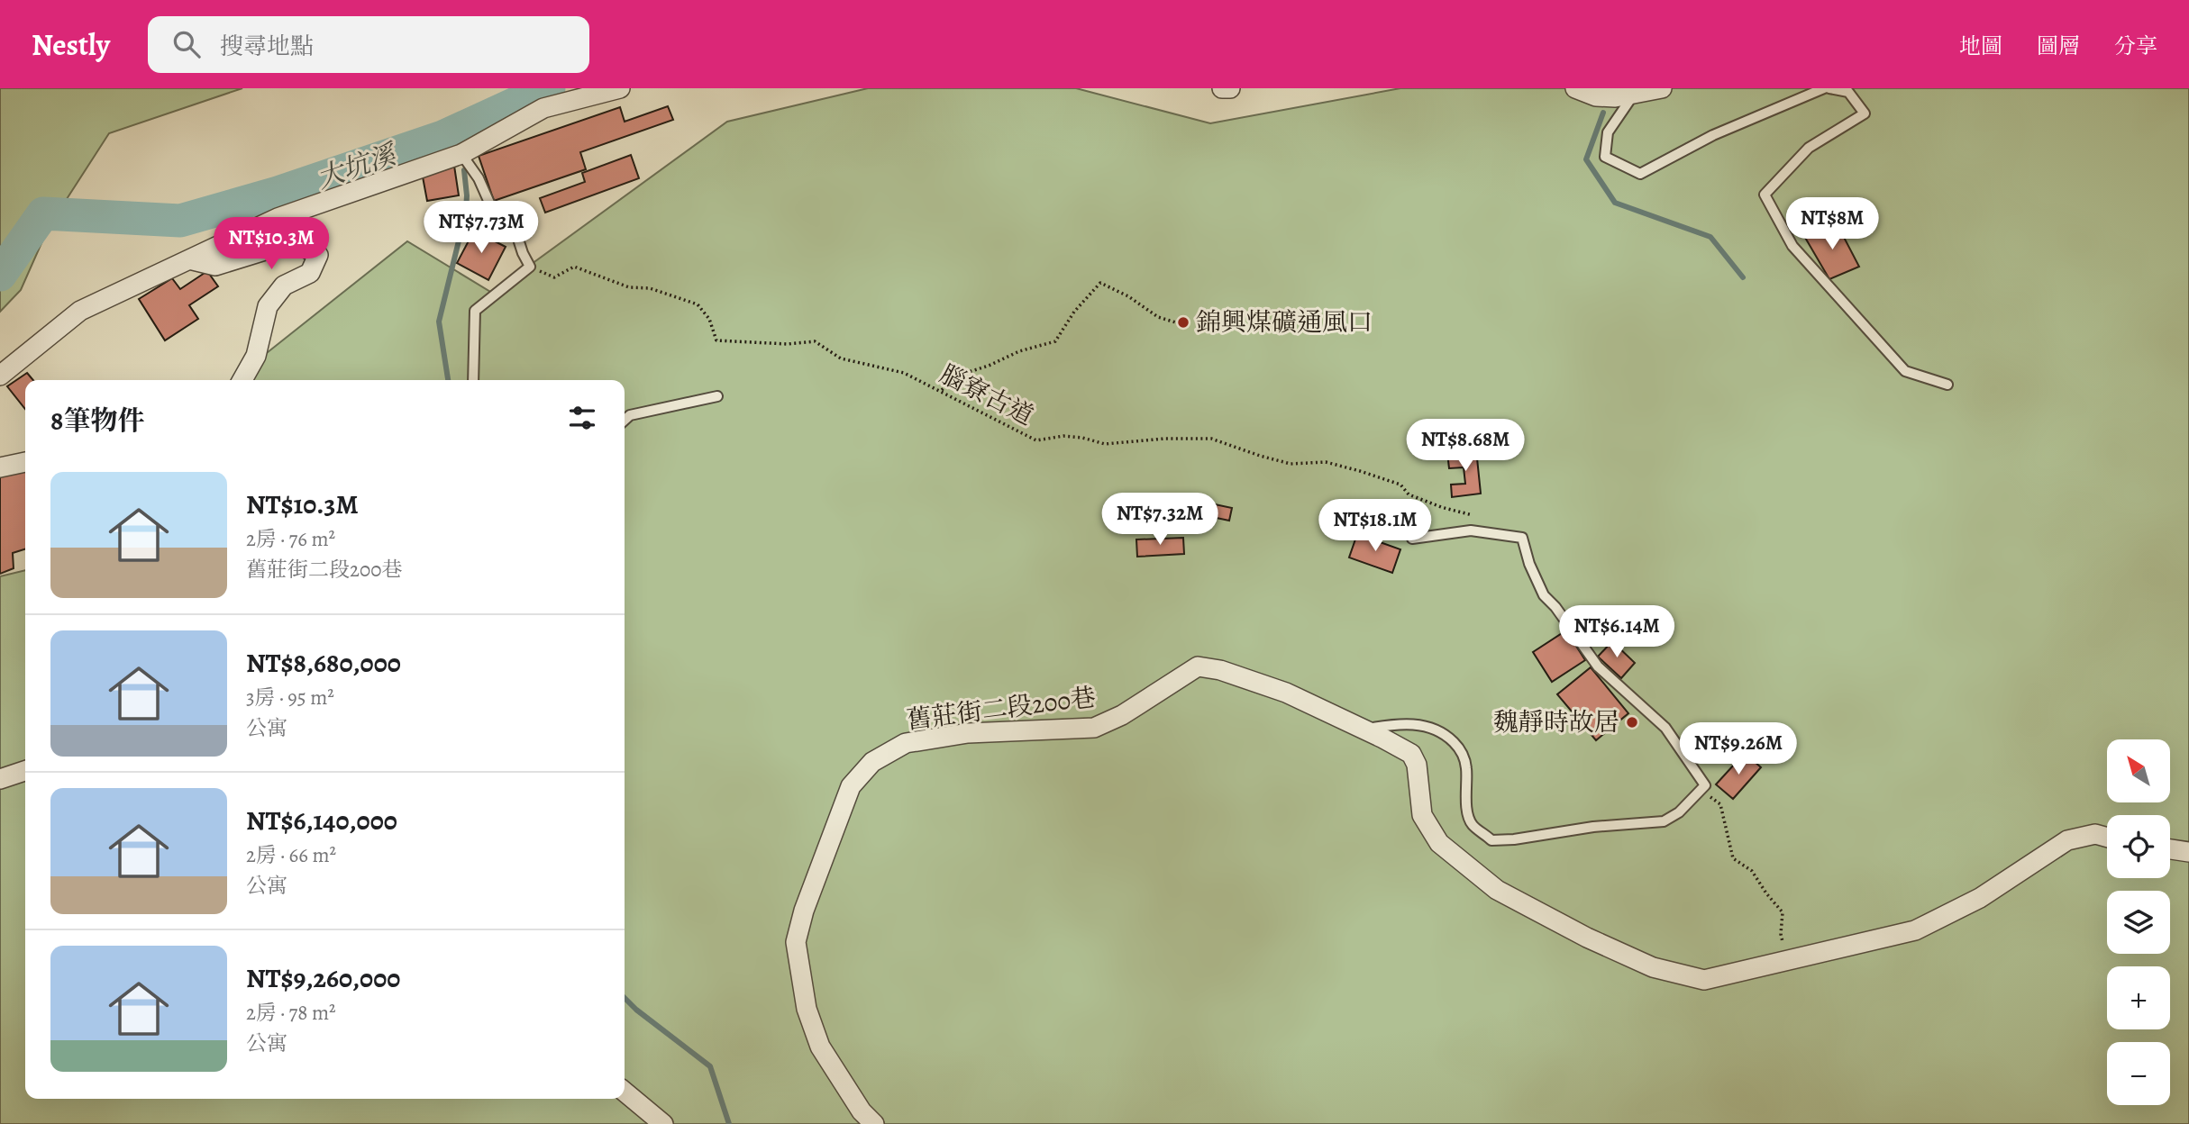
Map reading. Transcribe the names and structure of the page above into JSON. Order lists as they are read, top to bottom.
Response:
{
  "streets": {
    "street": ["舊莊街二段200巷"],
    "path": ["腦寮古道"]
  },
  "water": ["大坑溪"],
  "places": ["錦興煤礦通風口", "魏靜時故居"],
  "north": "top left",
  "page": {
    "header": "Nestly",
    "search": "搜尋地點",
    "nav": ["地圖", "圖層", "分享"],
    "price": [
      "NT$8M",
      "NT$7.73M",
      "NT$10.3M",
      "NT$8.68M",
      "NT$7.32M",
      "NT$18.1M",
      "NT$6.14M",
      "NT$9.26M"
    ],
    "heading": "8筆物件",
    "list": [
      {
        "name": "NT$10.3M",
        "note": "2房 · 76 m² · 舊莊街二段200巷"
      },
      {
        "name": "NT$8,680,000",
        "note": "3房 · 95 m² · 公寓"
      },
      {
        "name": "NT$6,140,000",
        "note": "2房 · 66 m² · 公寓"
      },
      {
        "name": "NT$9,260,000",
        "note": "2房 · 78 m² · 公寓"
      }
    ],
    "map_buttons": ["+", "−"]
  }
}
